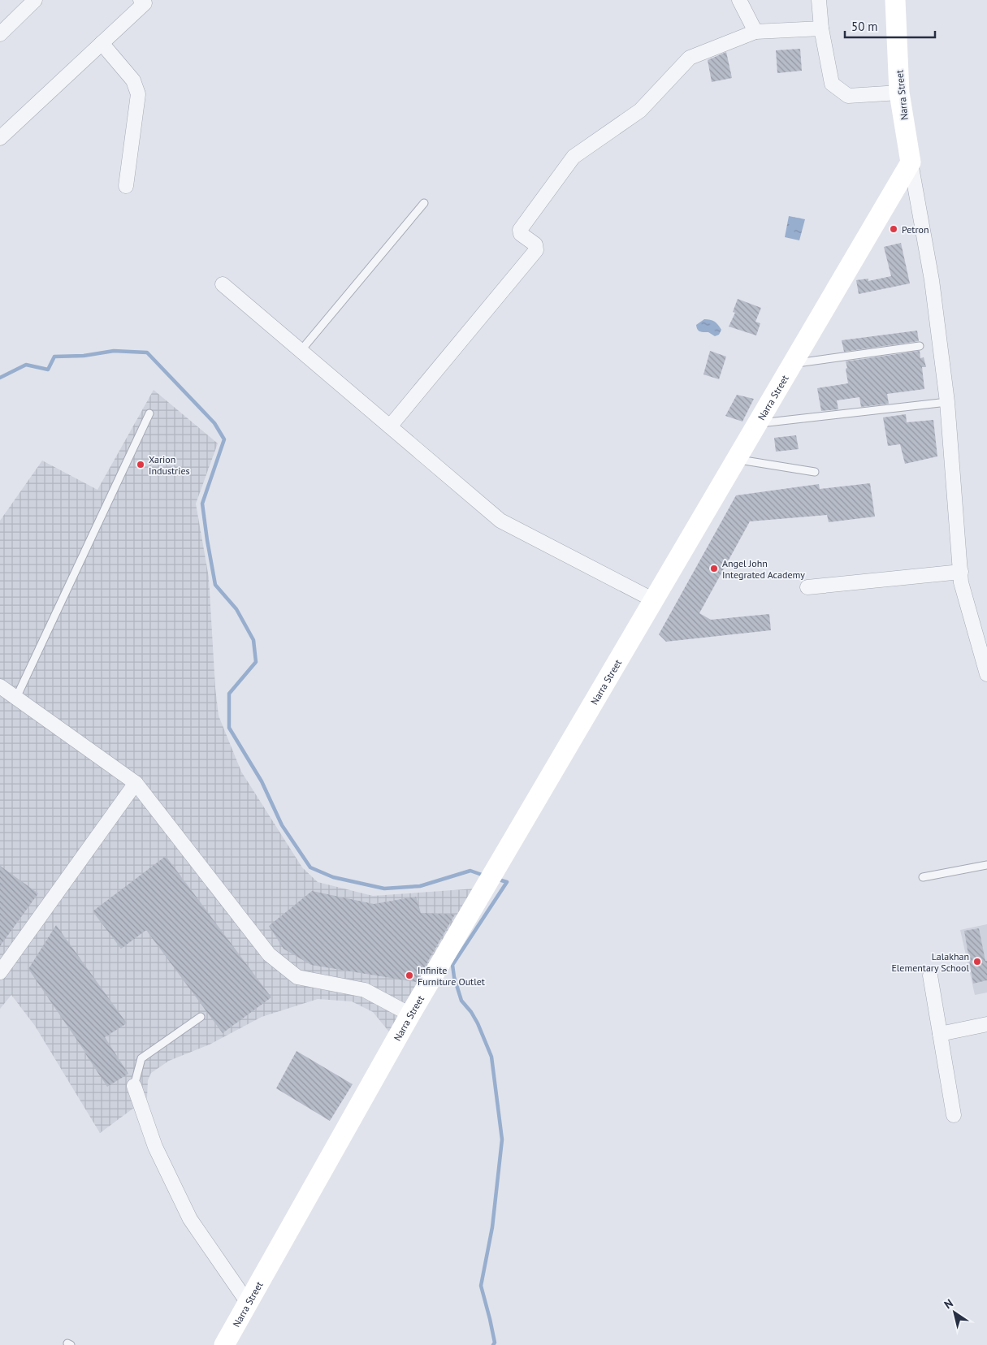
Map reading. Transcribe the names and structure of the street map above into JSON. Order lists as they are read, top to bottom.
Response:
{
  "streets": {
    "main road": ["Narra Street"]
  },
  "places": [
    "Petron",
    "Xarion Industries",
    "Angel John Integrated Academy",
    "Lalakhan Elementary School",
    "Infinite Furniture Outlet"
  ],
  "scale_bar": "50 m",
  "north": "top left"
}
